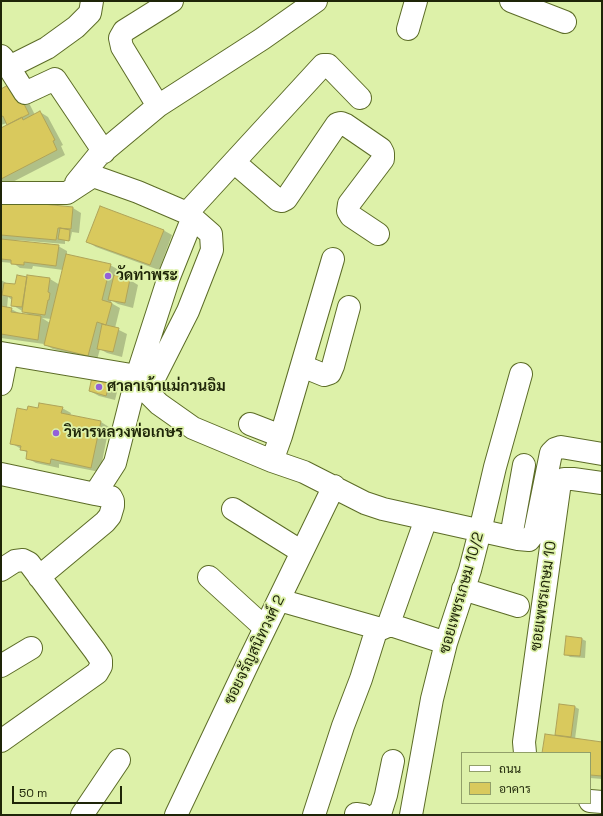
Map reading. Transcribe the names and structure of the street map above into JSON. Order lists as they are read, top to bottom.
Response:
{
  "streets": {
    "street": ["ซอยเพชรเกษม 10/2", "ซอยเพชรเกษม 10", "ซอยจรัญสนิทวงศ์ 2"]
  },
  "places": ["วัดท่าพระ", "ศาลาเจ้าแม่กวนอิม", "วิหารหลวงพ่อเกษร"],
  "legend": ["ถนน", "อาคาร"],
  "scale_bar": "50 m"
}
